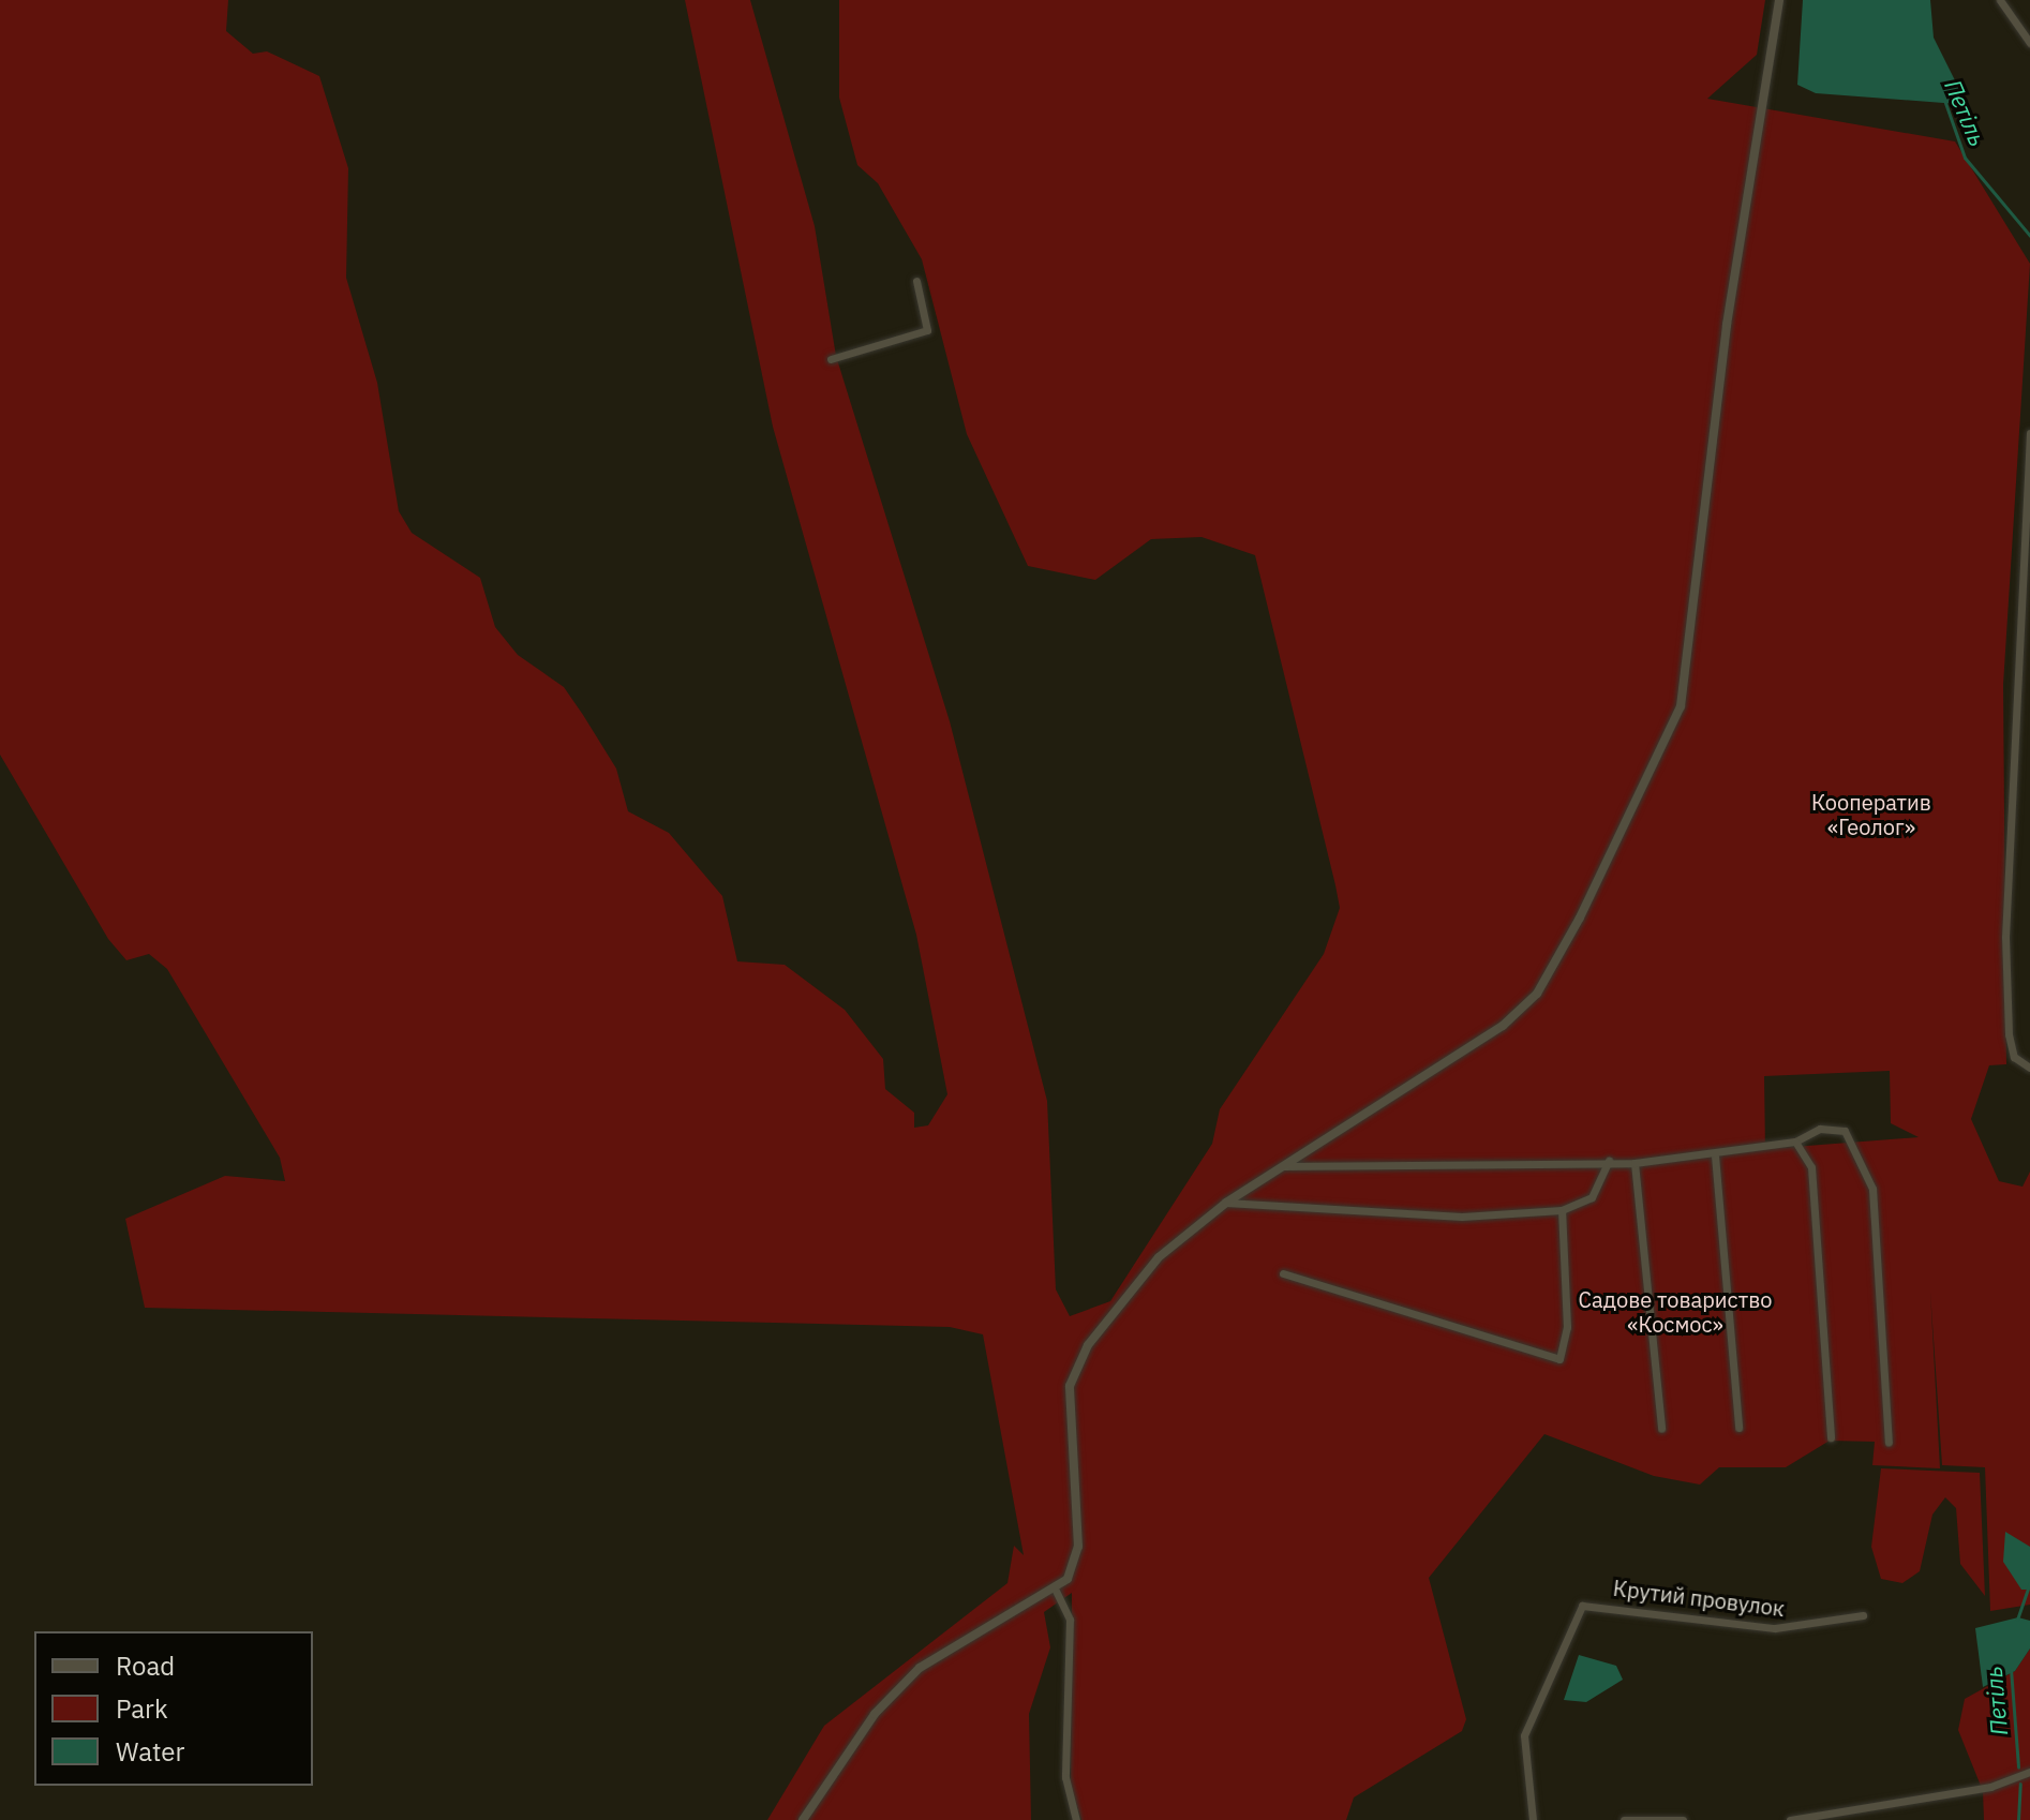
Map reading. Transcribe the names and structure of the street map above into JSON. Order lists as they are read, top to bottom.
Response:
{
  "streets": {
    "street": ["Крутий провулок"]
  },
  "water": ["Петіль"],
  "parks": ["Кооператив «Геолог»", "Садове товариство «Космос»"],
  "legend": ["Road", "Park", "Water"]
}
